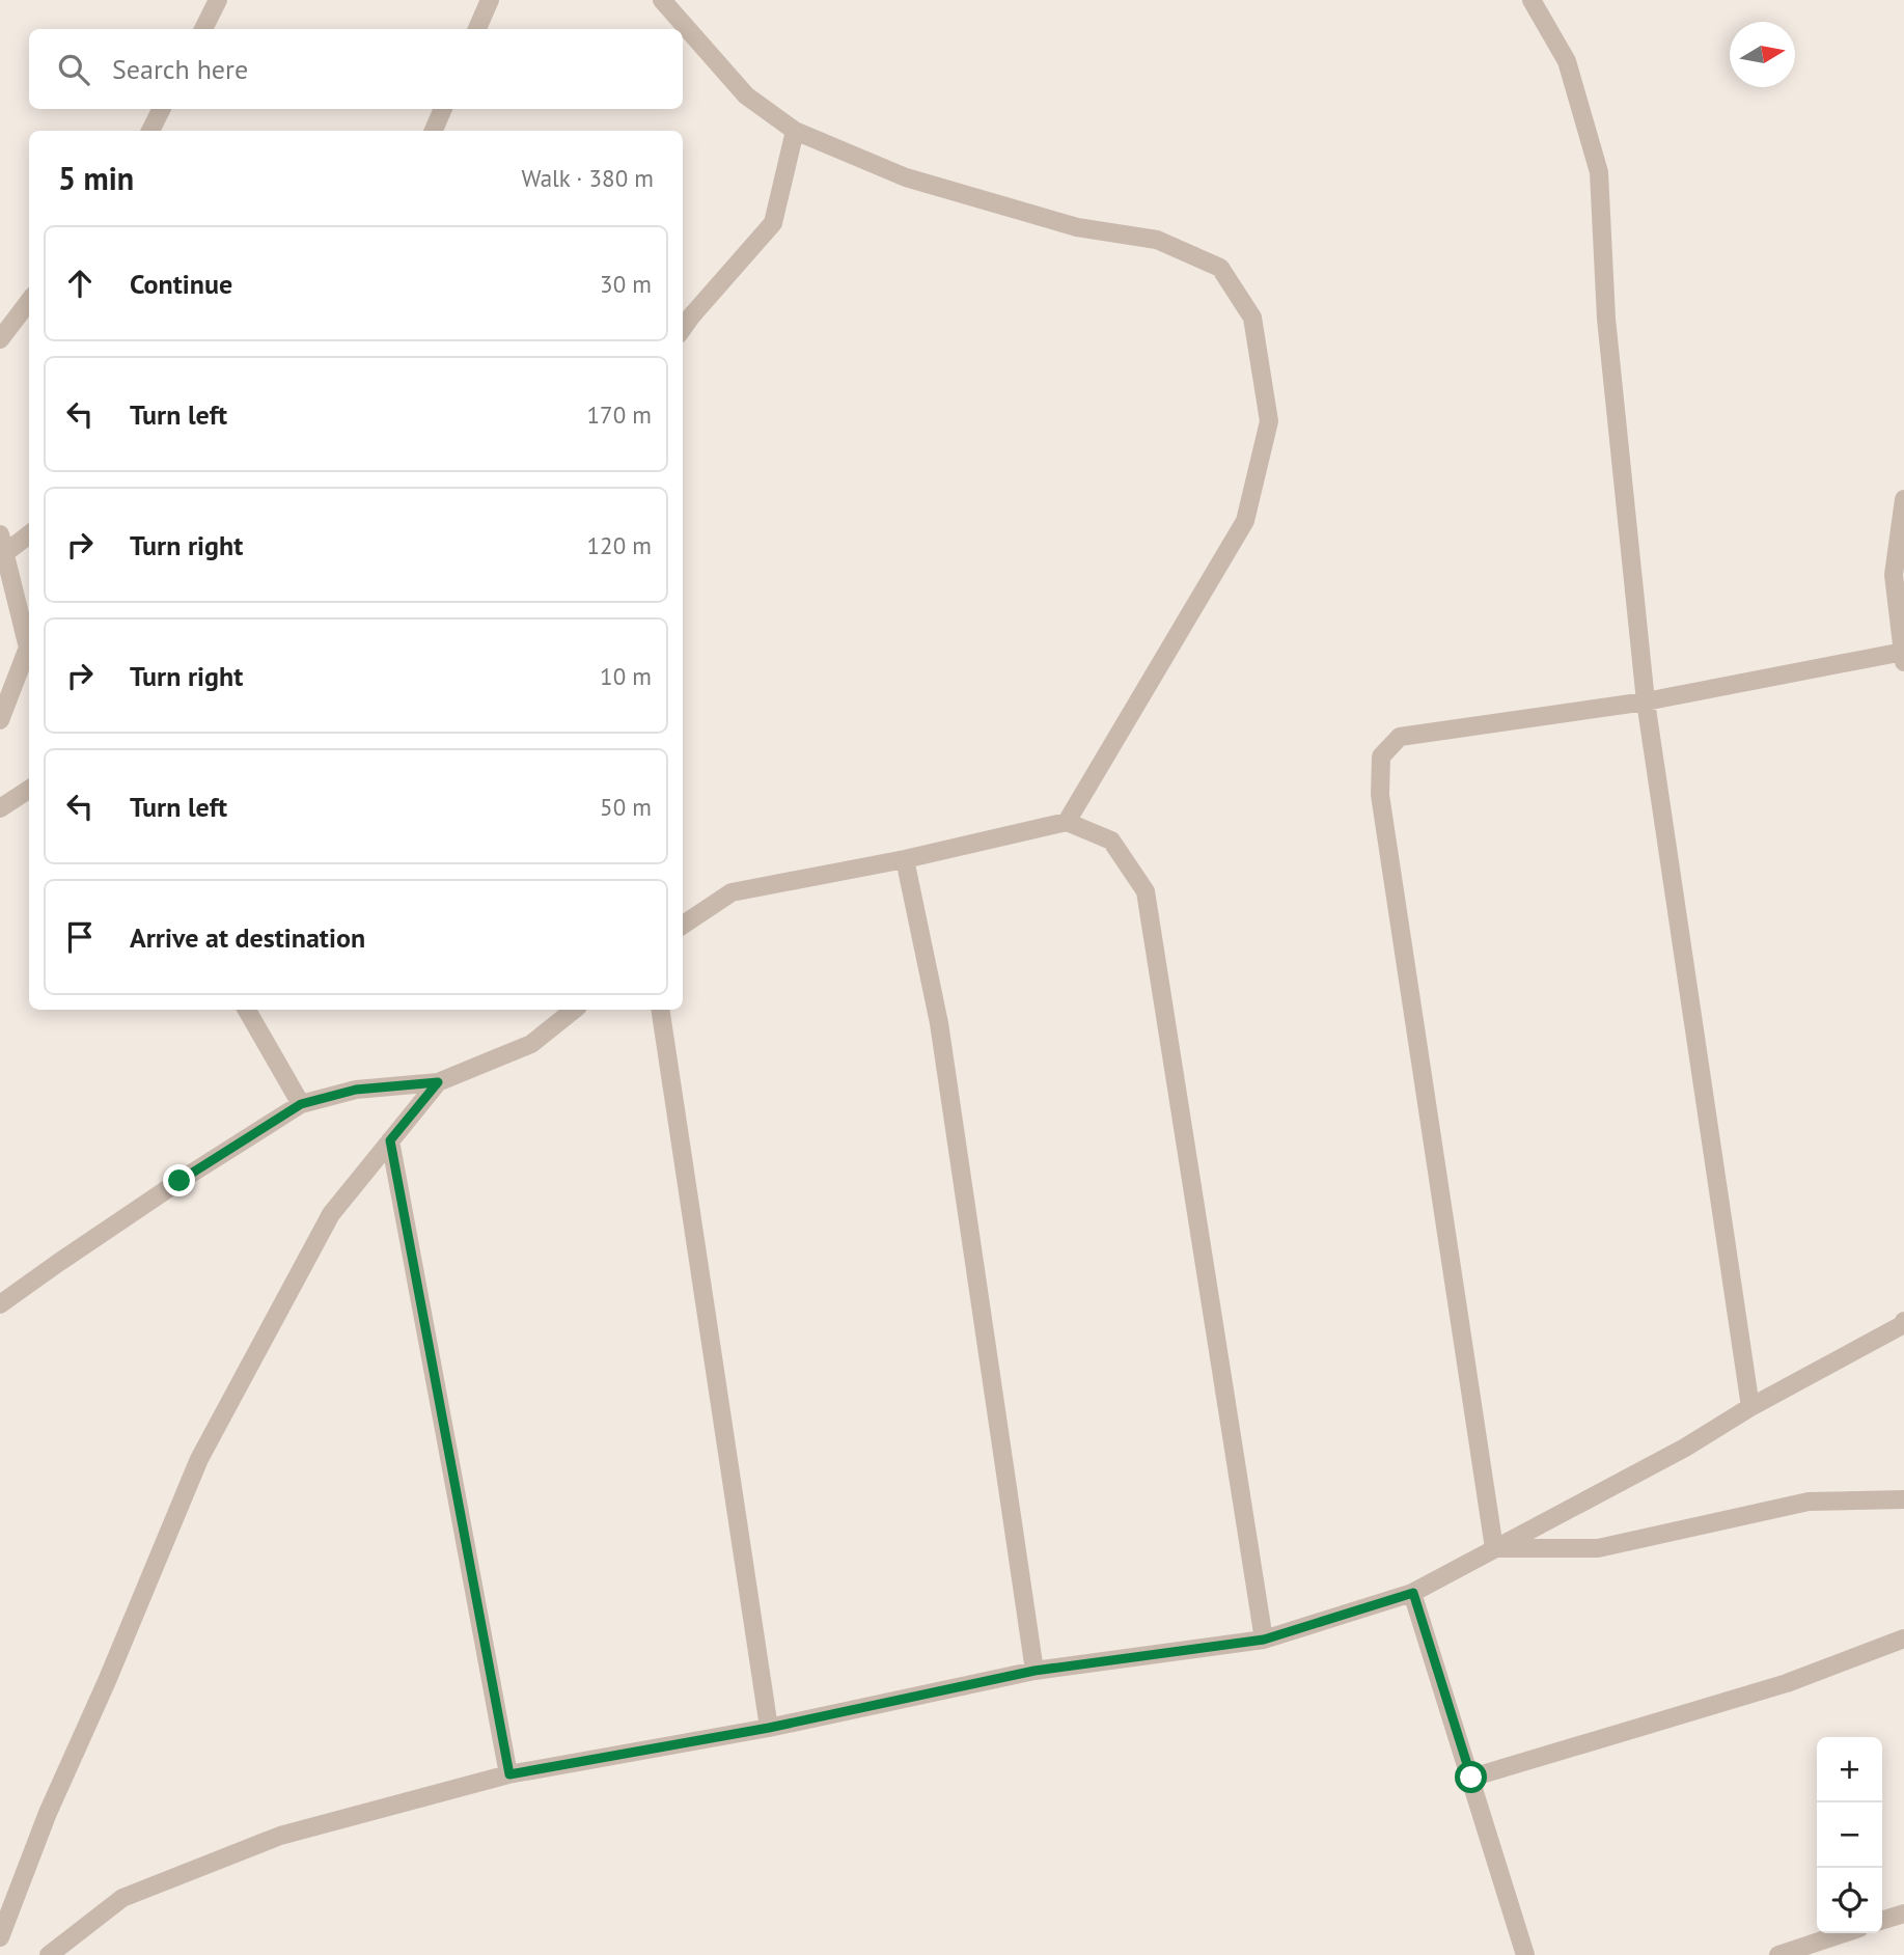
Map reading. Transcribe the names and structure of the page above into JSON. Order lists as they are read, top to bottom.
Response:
{
  "north": "right",
  "page": {
    "search": "Search here",
    "heading": ["5 min", "Walk · 380 m"],
    "list": [
      ["Continue", "30 m"],
      ["Turn left", "170 m"],
      ["Turn right", "120 m"],
      ["Turn right", "10 m"],
      ["Turn left", "50 m"],
      "Arrive at destination"
    ],
    "map_buttons": ["+", "−"]
  }
}
